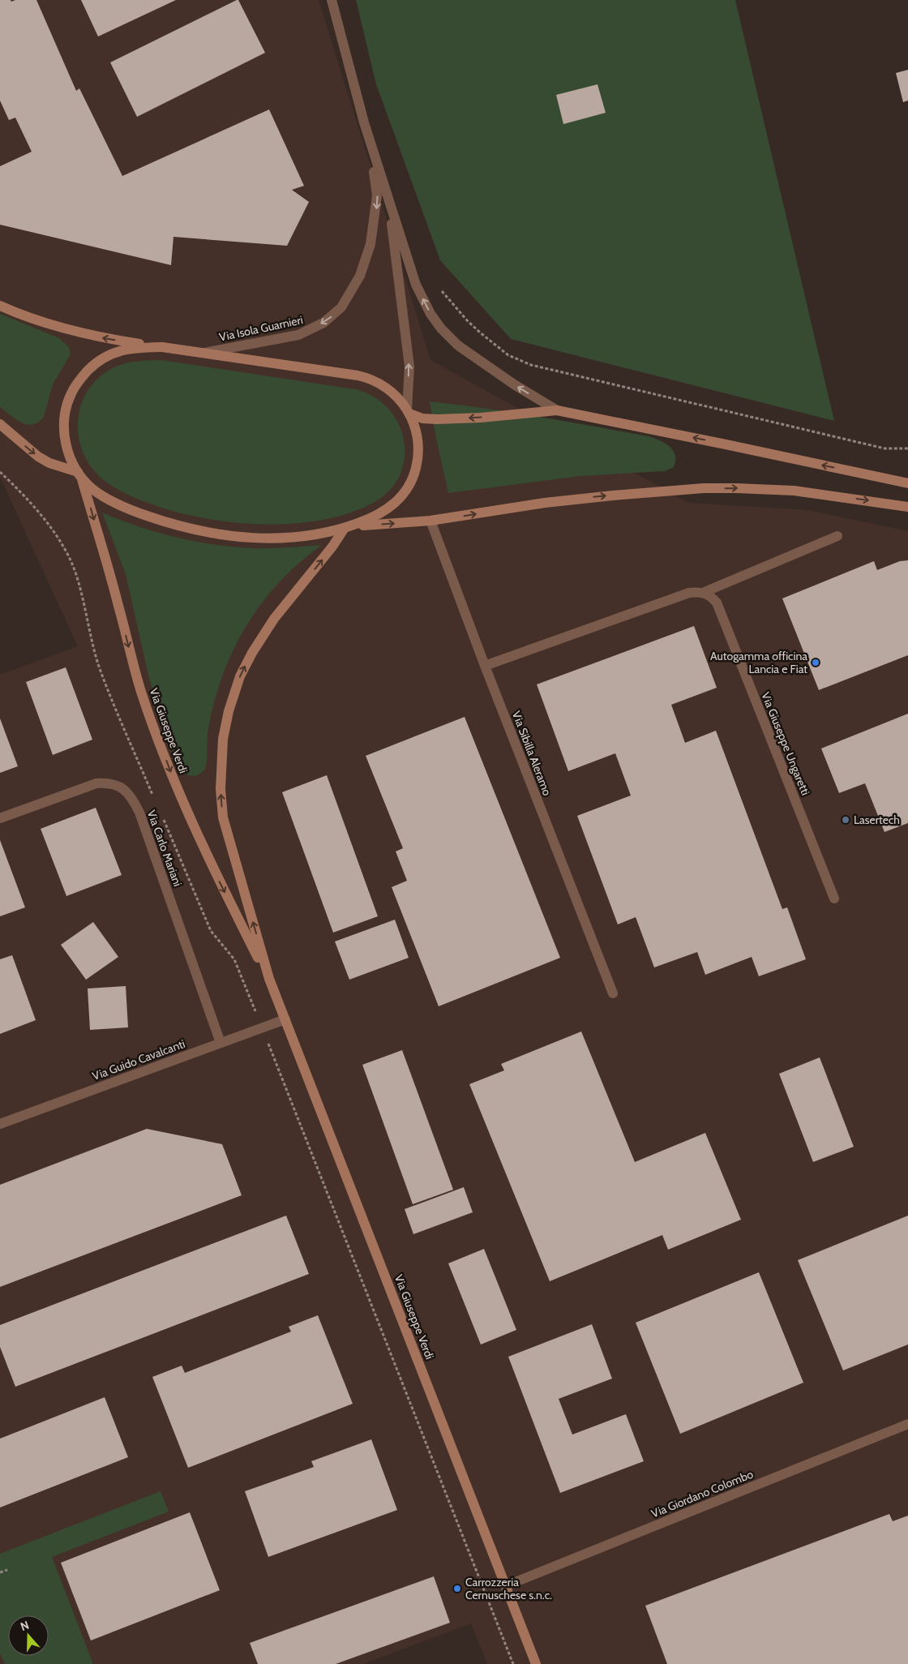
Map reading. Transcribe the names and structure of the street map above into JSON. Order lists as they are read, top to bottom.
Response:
{
  "streets": {
    "main road": ["Via Giuseppe Verdi"],
    "street": [
      "Via Isola Guarnieri",
      "Via Giuseppe Ungaretti",
      "Via Sibilla Aleramo",
      "Via Carlo Mariani",
      "Via Guido Cavalcanti",
      "Via Giordano Colombo"
    ]
  },
  "crossings": [
    ["Via Giuseppe Verdi", "Via Guido Cavalcanti"],
    ["Via Giuseppe Verdi", "Via Giordano Colombo"],
    ["Via Carlo Mariani", "Via Guido Cavalcanti"]
  ],
  "places": ["Autogamma officina Lancia e Fiat", "Lasertech", "Carrozzeria Cernuschese s.n.c."],
  "north": "top"
}
